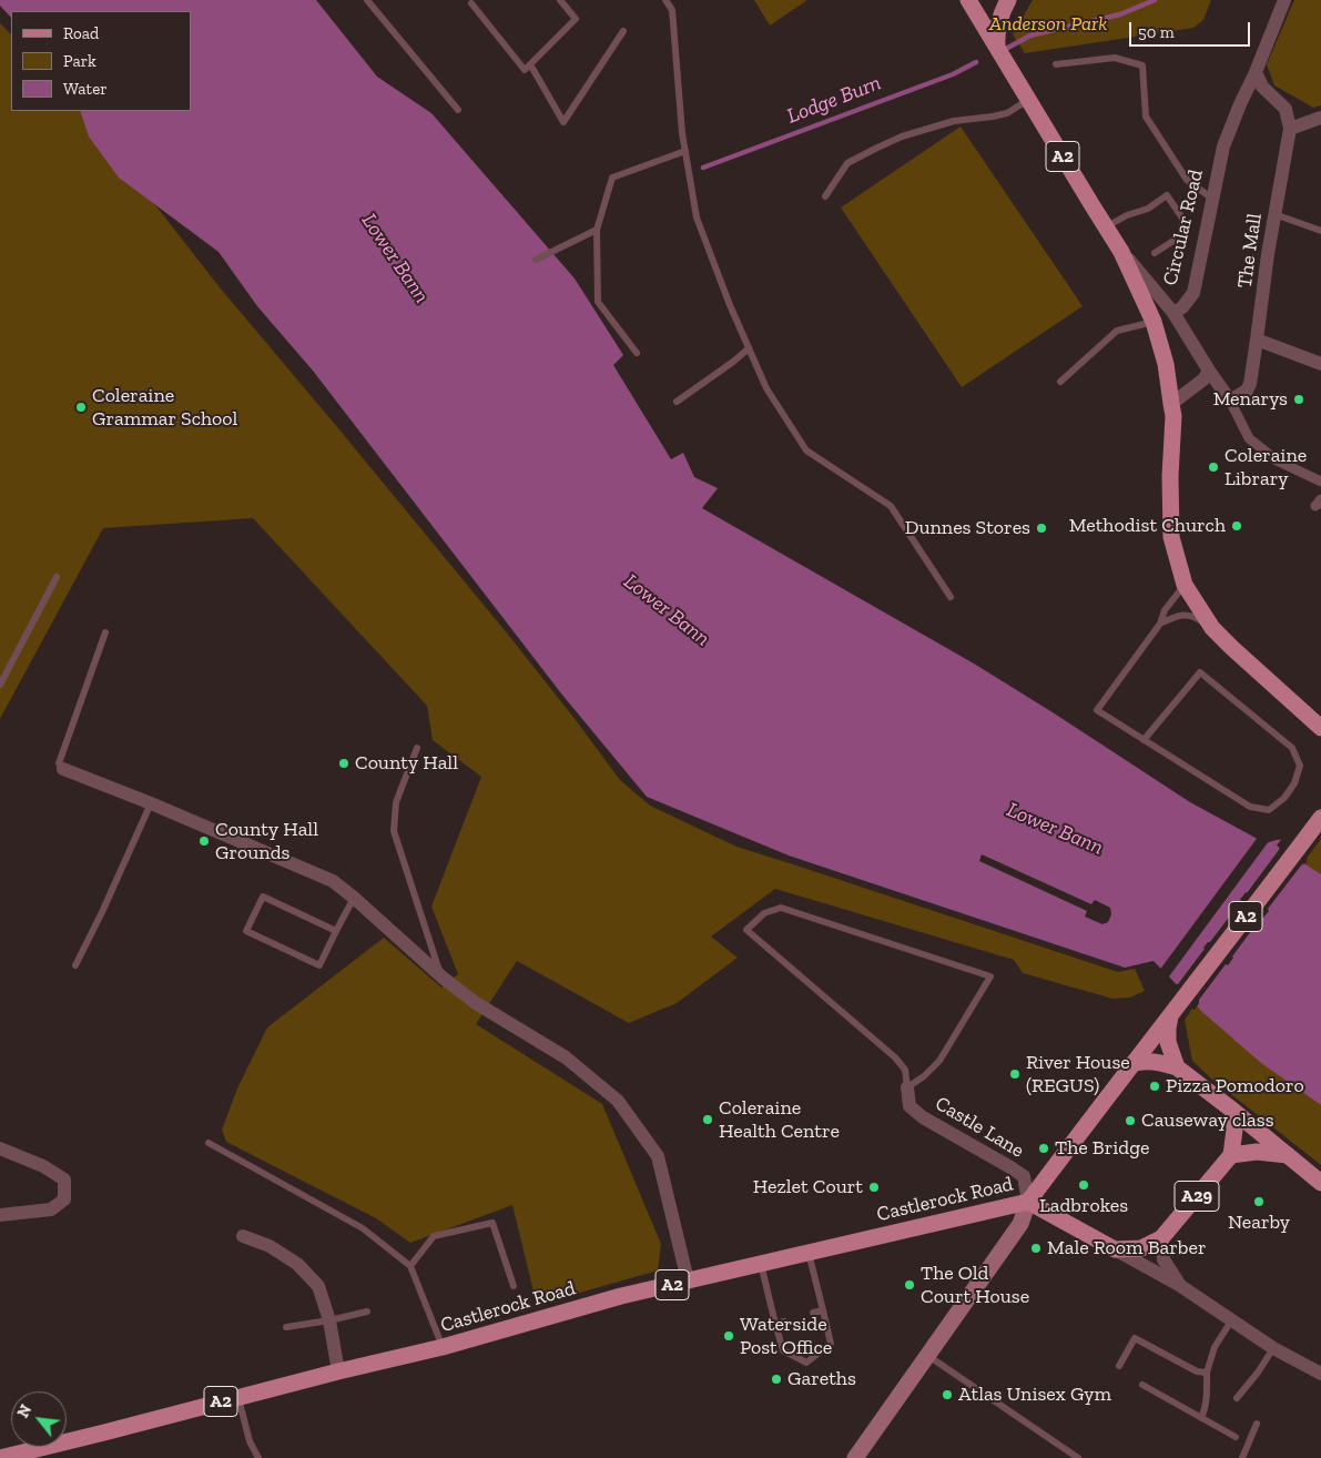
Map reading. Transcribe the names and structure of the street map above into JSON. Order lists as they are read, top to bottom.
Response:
{
  "streets": {
    "main road": [
      "A2",
      "Circular Road",
      "A29",
      "Castlerock Road"
    ],
    "street": ["The Mall", "Castle Lane"]
  },
  "crossings": [
    ["A2", "Circular Road"],
    ["Castle Lane", "Castlerock Road"]
  ],
  "water": ["Lodge Burn", "Lower Bann"],
  "parks": ["Anderson Park"],
  "places": [
    "Menarys",
    "Coleraine Grammar School",
    "Coleraine Library",
    "Methodist Church",
    "Dunnes Stores",
    "County Hall",
    "County Hall Grounds",
    "River House (REGUS)",
    "Pizza Pomodoro",
    "Coleraine Health Centre",
    "Causeway class",
    "The Bridge",
    "Ladbrokes",
    "Hezlet Court",
    "Nearby",
    "Male Room Barber",
    "The Old Court House",
    "Waterside Post Office",
    "Gareths",
    "Atlas Unisex Gym"
  ],
  "legend": ["Road", "Park", "Water"],
  "scale_bar": "50 m",
  "north": "top left"
}
